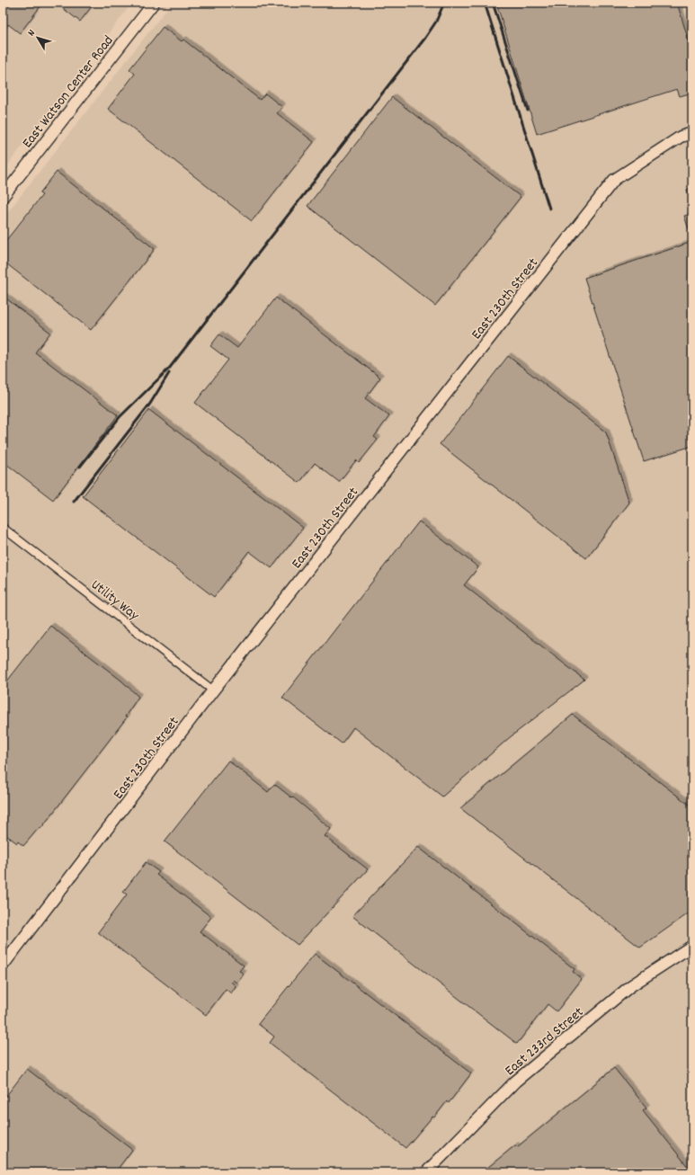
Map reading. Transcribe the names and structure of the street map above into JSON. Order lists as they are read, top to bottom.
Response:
{
  "streets": {
    "street": [
      "East Watson Center Road",
      "East 230th Street",
      "Utility Way",
      "East 233rd Street"
    ]
  },
  "crossings": [
    ["East 230th Street", "Utility Way"]
  ],
  "north": "top left"
}
